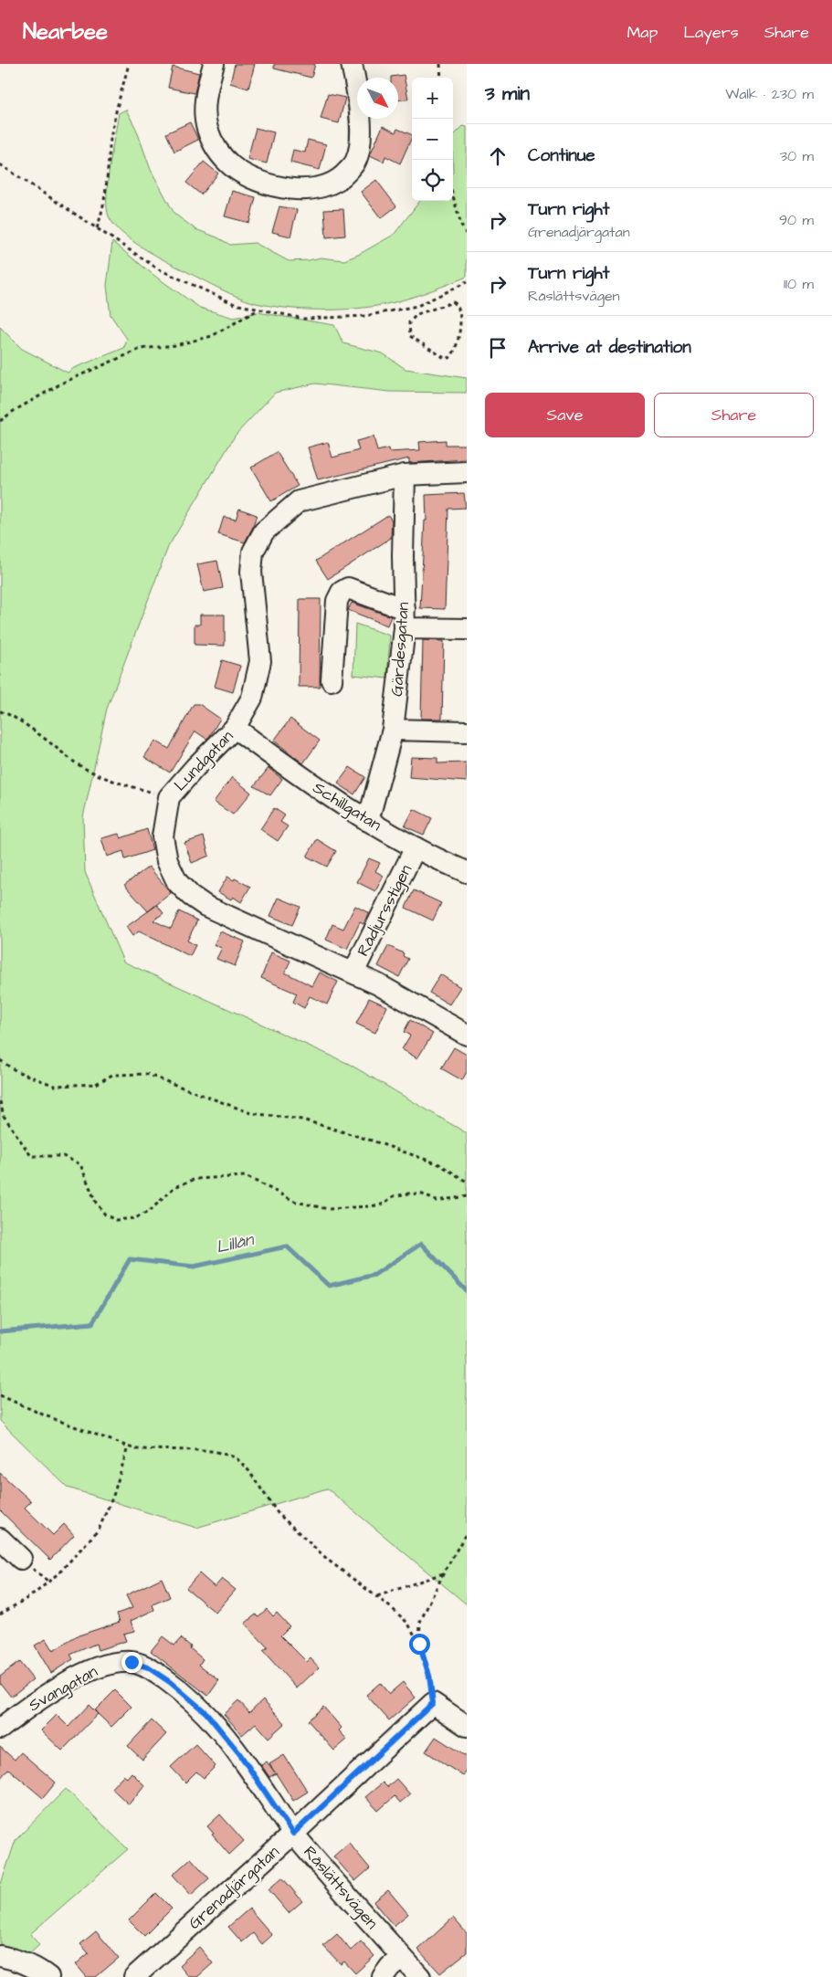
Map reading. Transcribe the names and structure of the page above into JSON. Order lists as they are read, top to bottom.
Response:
{
  "streets": {
    "street": [
      "Gärdesgatan",
      "Lundgatan",
      "Schillgatan",
      "Rådjursstigen",
      "Svangatan",
      "Grenadjärgatan",
      "Råslättsvägen"
    ]
  },
  "crossings": [
    ["Gärdesgatan", "Lundgatan"],
    ["Gärdesgatan", "Schillgatan"],
    ["Lundgatan", "Schillgatan"],
    ["Lundgatan", "Rådjursstigen"],
    ["Schillgatan", "Rådjursstigen"],
    ["Svangatan", "Råslättsvägen"],
    ["Grenadjärgatan", "Råslättsvägen"]
  ],
  "water": ["Lillån"],
  "north": "bottom right",
  "page": {
    "header": "Nearbee",
    "nav": ["Map", "Layers", "Share"],
    "heading": ["3 min", "Walk · 230 m"],
    "map_buttons": ["+", "−"],
    "list": [
      ["Continue", "30 m"],
      ["Turn right", "Grenadjärgatan", "90 m"],
      ["Turn right", "Råslättsvägen", "110 m"],
      "Arrive at destination"
    ],
    "buttons": ["Save", "Share"]
  }
}
